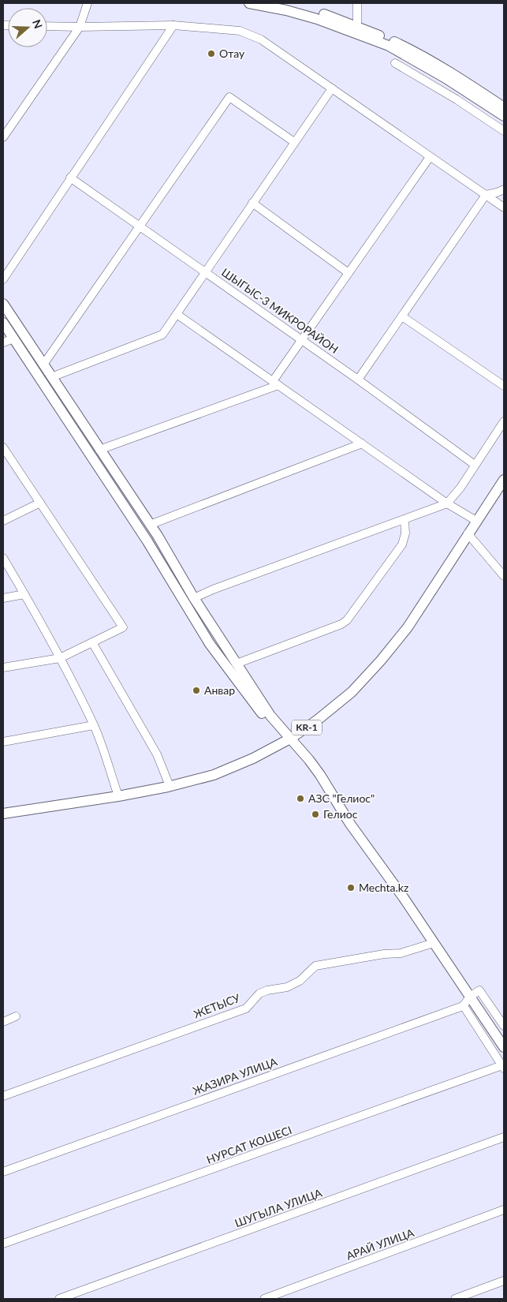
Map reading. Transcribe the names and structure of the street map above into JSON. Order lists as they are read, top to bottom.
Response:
{
  "streets": {
    "main road": ["KR-1"],
    "street": [
      "ШЫГЫС-3 МИКРОРАЙОН",
      "ЖЕТЫСУ",
      "ЖАЗИРА УЛИЦА",
      "НУРСАТ КОШЕСI",
      "ШУГЫЛА УЛИЦА",
      "АРАЙ УЛИЦА"
    ]
  },
  "places": [
    "Отау",
    "Анвар",
    "АЗС \"Гелиос\"",
    "Гелиос",
    "Mechta.kz"
  ],
  "north": "right"
}
